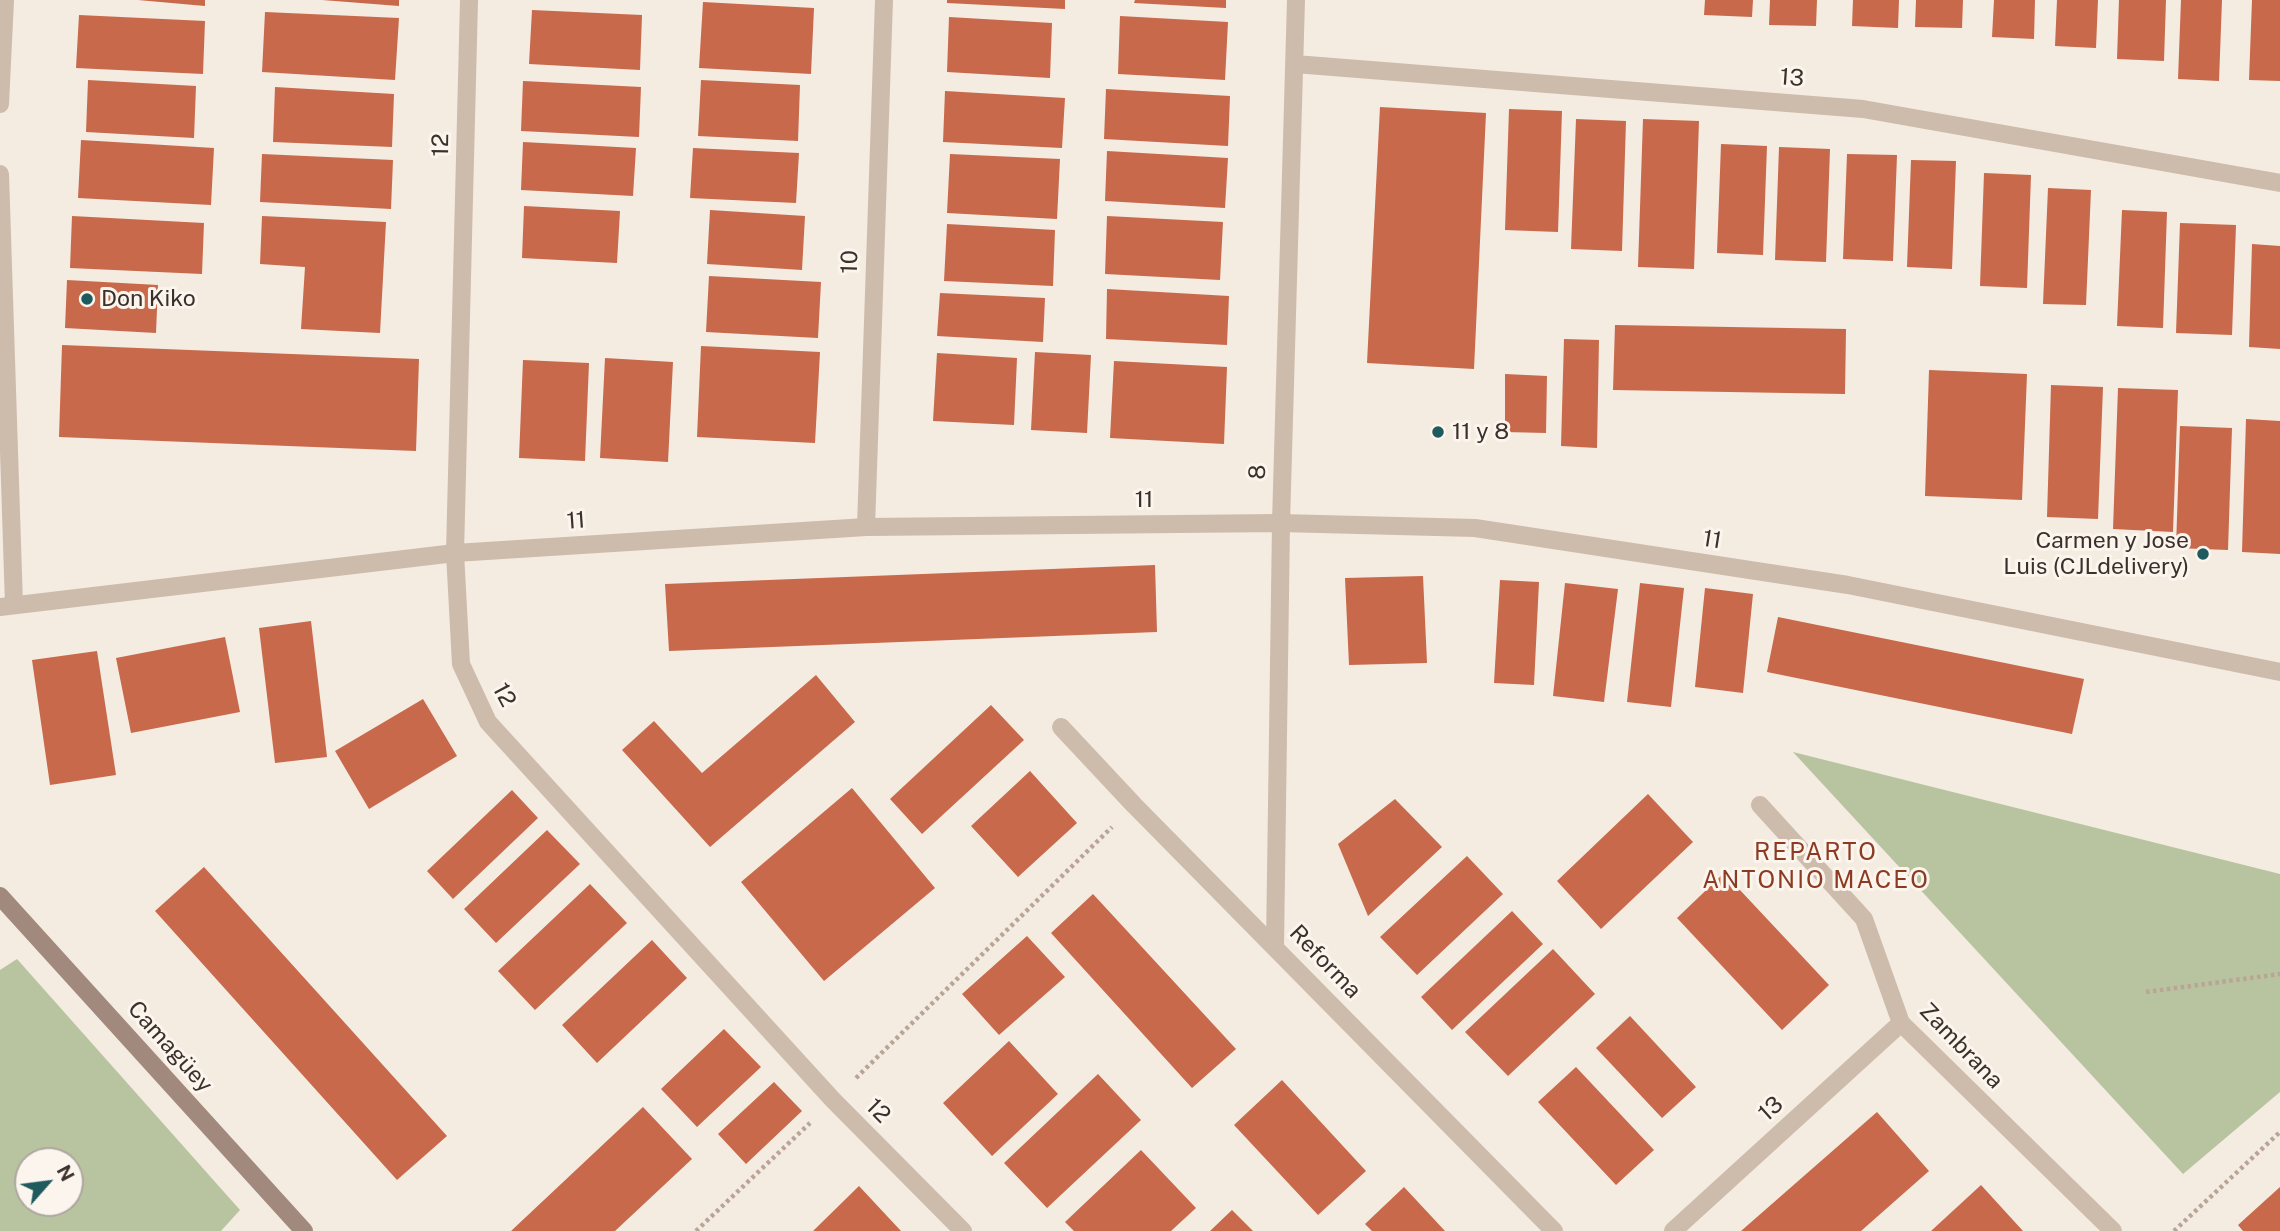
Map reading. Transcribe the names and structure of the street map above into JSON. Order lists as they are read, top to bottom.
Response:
{
  "streets": {
    "main road": ["Camagüey"],
    "street": [
      "13",
      "12",
      "10",
      "8",
      "11",
      "Reforma",
      "Zambrana"
    ]
  },
  "crossings": [
    ["13", "8"],
    ["13", "Zambrana"],
    ["12", "11"],
    ["10", "11"],
    ["8", "11"],
    ["8", "Reforma"]
  ],
  "districts": ["REPARTO ANTONIO MACEO"],
  "places": ["Don Kiko", "11 y 8", "Carmen y Jose Luis (CJLdelivery)"],
  "north": "top right"
}
